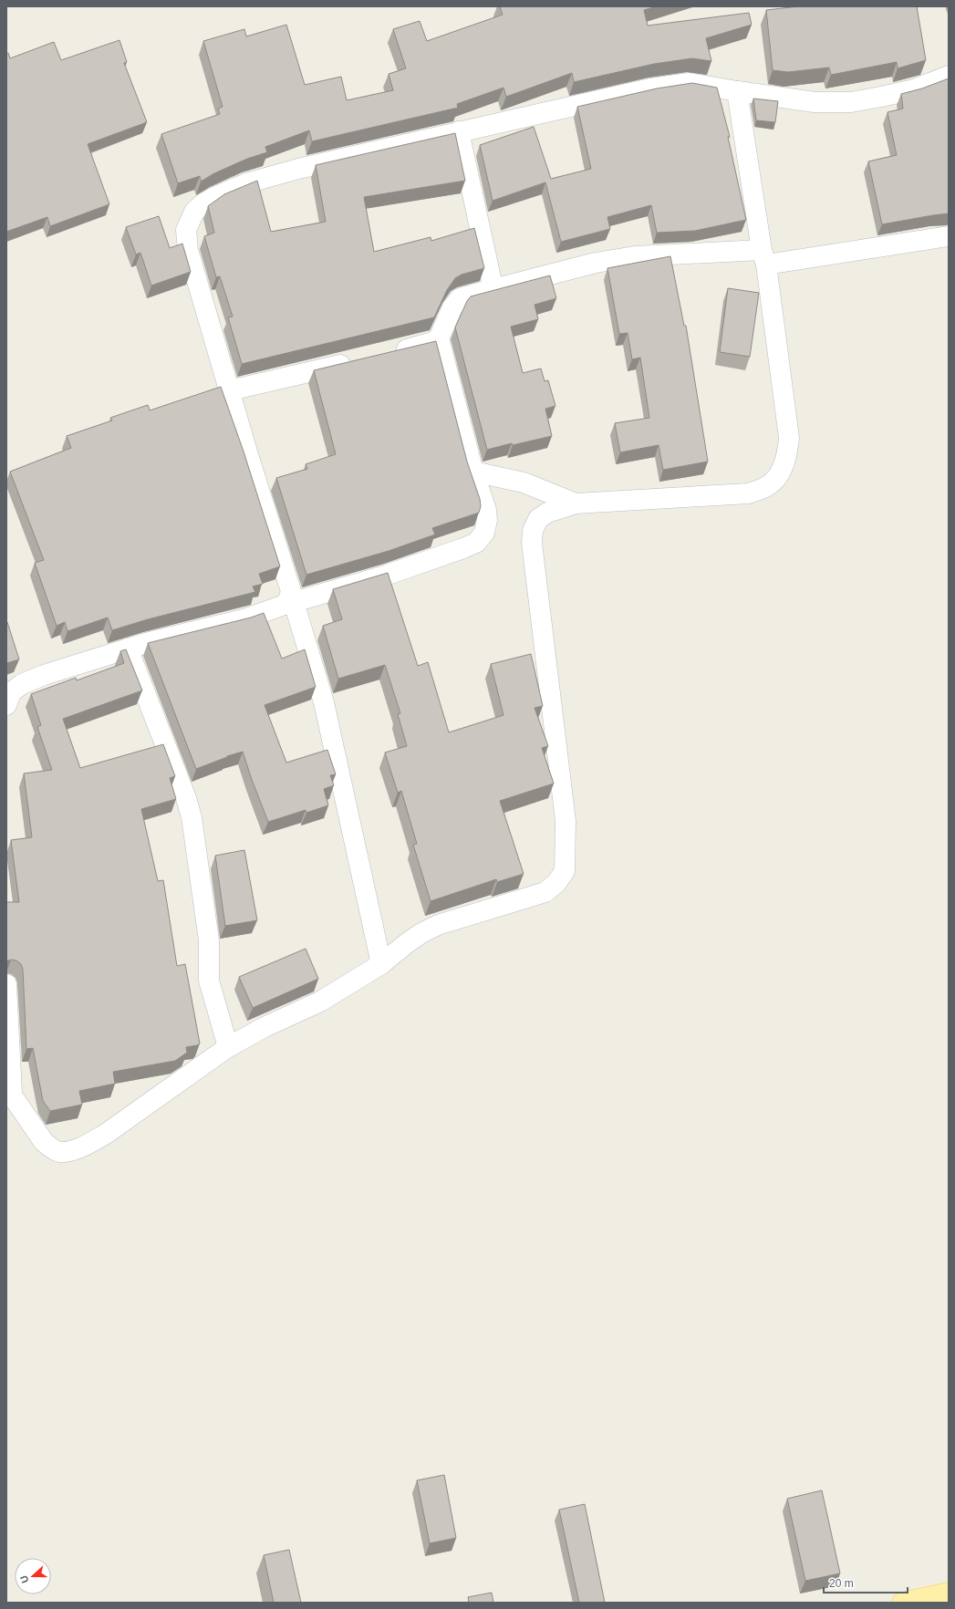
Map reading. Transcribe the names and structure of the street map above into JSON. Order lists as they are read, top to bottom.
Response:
{
  "scale_bar": "20 m",
  "north": "left"
}
